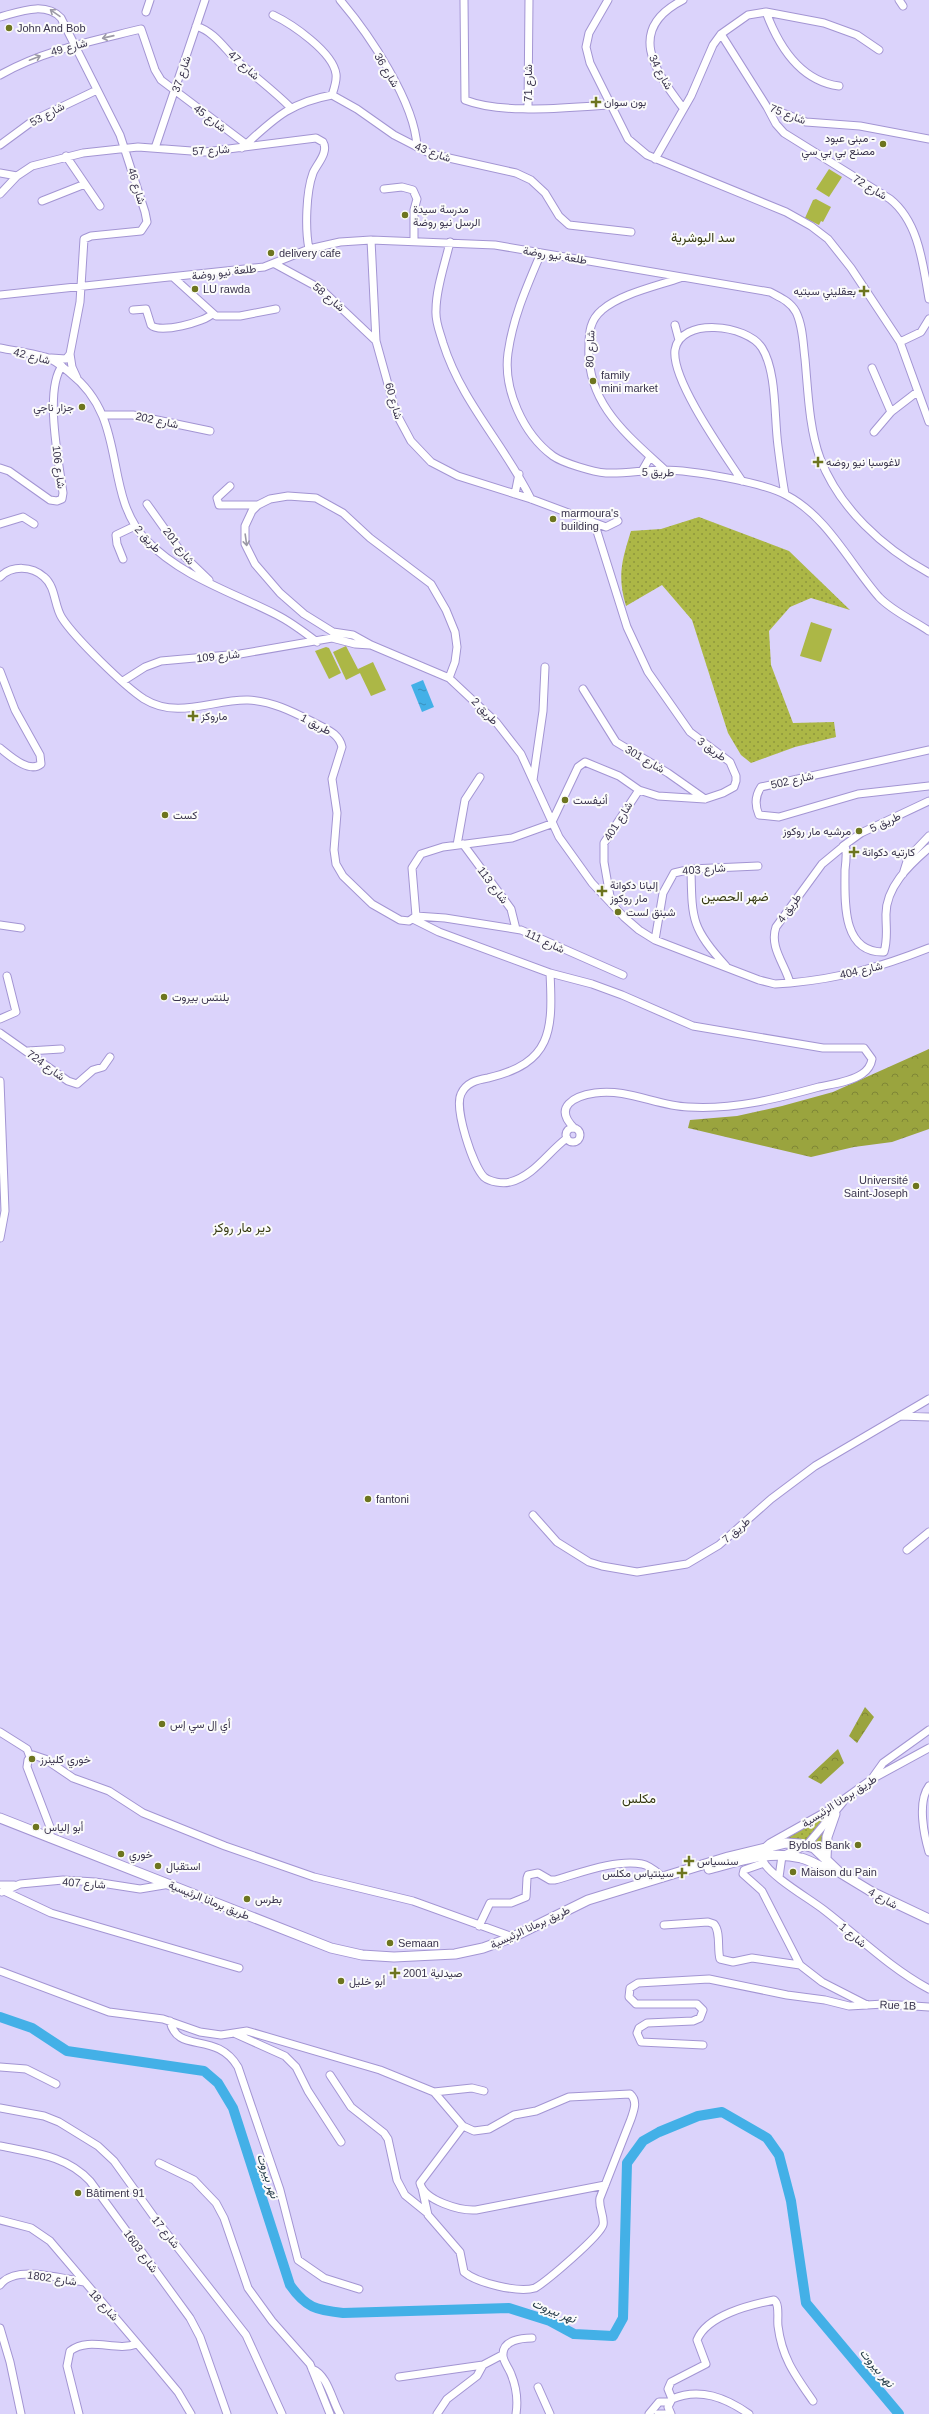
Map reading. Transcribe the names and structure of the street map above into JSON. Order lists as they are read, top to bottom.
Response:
{
  "streets": {
    "main road": ["طريق برمانا الرئيسية", "شارع 4"],
    "street": [
      "شارع 49",
      "شارع 47",
      "شارع 36",
      "شارع 34",
      "شارع 37",
      "شارع 71",
      "شارع 53",
      "شارع 75",
      "شارع 45",
      "شارع 57",
      "شارع 43",
      "شارع 46",
      "شارع 72",
      "طلعة نيو روضة",
      "شارع 58",
      "شارع 80",
      "شارع 42",
      "شارع 60",
      "شارع 202",
      "شارع 106",
      "طريق 5",
      "طريق 2",
      "شارع 201",
      "شارع 109",
      "طريق 1",
      "طريق 3",
      "شارع 301",
      "شارع 502",
      "شارع 401",
      "شارع 403",
      "شارع 113",
      "طريق 4",
      "شارع 111",
      "شارع 404",
      "شارع 724",
      "طريق 7",
      "شارع 407",
      "شارع 1",
      "Rue 1B",
      "شارع 17",
      "شارع 1603",
      "شارع 1802",
      "شارع 18"
    ]
  },
  "crossings": [
    ["شارع 49", "شارع 37"],
    ["شارع 49", "شارع 45"],
    ["شارع 49", "شارع 46"],
    ["شارع 47", "شارع 37"],
    ["شارع 36", "شارع 43"],
    ["شارع 37", "شارع 45"],
    ["شارع 37", "شارع 57"],
    ["شارع 53", "شارع 46"],
    ["شارع 75", "شارع 72"],
    ["شارع 45", "شارع 57"],
    ["شارع 57", "شارع 46"],
    ["شارع 57", "طلعة نيو روضة"],
    ["شارع 46", "طلعة نيو روضة"],
    ["طلعة نيو روضة", "شارع 58"],
    ["طلعة نيو روضة", "شارع 80"],
    ["طلعة نيو روضة", "شارع 60"],
    ["طلعة نيو روضة", "طريق 5"],
    ["شارع 58", "شارع 60"],
    ["شارع 80", "طريق 5"],
    ["شارع 42", "شارع 106"],
    ["شارع 42", "طريق 2"],
    ["شارع 60", "طريق 3"],
    ["شارع 202", "طريق 2"],
    ["شارع 106", "طريق 2"],
    ["طريق 5", "طريق 4"],
    ["طريق 2", "شارع 201"],
    ["طريق 2", "شارع 109"],
    ["طريق 2", "طريق 3"],
    ["شارع 109", "طريق 1"],
    ["طريق 1", "شارع 111"],
    ["طريق 3", "شارع 301"],
    ["طريق 3", "شارع 401"],
    ["شارع 113", "شارع 111"],
    ["طريق 4", "شارع 404"],
    ["طريق برمانا الرئيسية", "شارع 407"],
    ["شارع 1802", "شارع 18"]
  ],
  "districts": [
    "سد البوشرية",
    "ضهر الحصين",
    "دير مار روكز",
    "مكلس"
  ],
  "water": ["نهر بيروت"],
  "places": {
    "other": [
      "John And Bob",
      "مبنى عبود - مصنع بي بي سي",
      "مدرسة سيدة الرسل نيو روضة",
      "delivery cafe",
      "LU rawda",
      "family mini market",
      "جزار ناجي",
      "marmoura's building",
      "أنيفست",
      "كست",
      "مرشيه مار روكوز",
      "شبنق لست",
      "بلنتس بيروت",
      "Université Saint-Joseph",
      "fantoni",
      "أي إل سي إس",
      "خوري كلينرز",
      "أبو إلياس",
      "Byblos Bank",
      "خوري",
      "استقبال",
      "Maison du Pain",
      "بطرس",
      "Semaan",
      "أبو خليل",
      "Bâtiment 91"
    ],
    "health": [
      "بون سوان",
      "بعقليني سبتيه",
      "لاغوسبا نيو روضه",
      "ماروكز",
      "كارتيه دكوانة",
      "إليانا دكوانة مار روكوز",
      "سنسياس",
      "سينتياس مكلس",
      "صيدلية 2001"
    ]
  }
}
